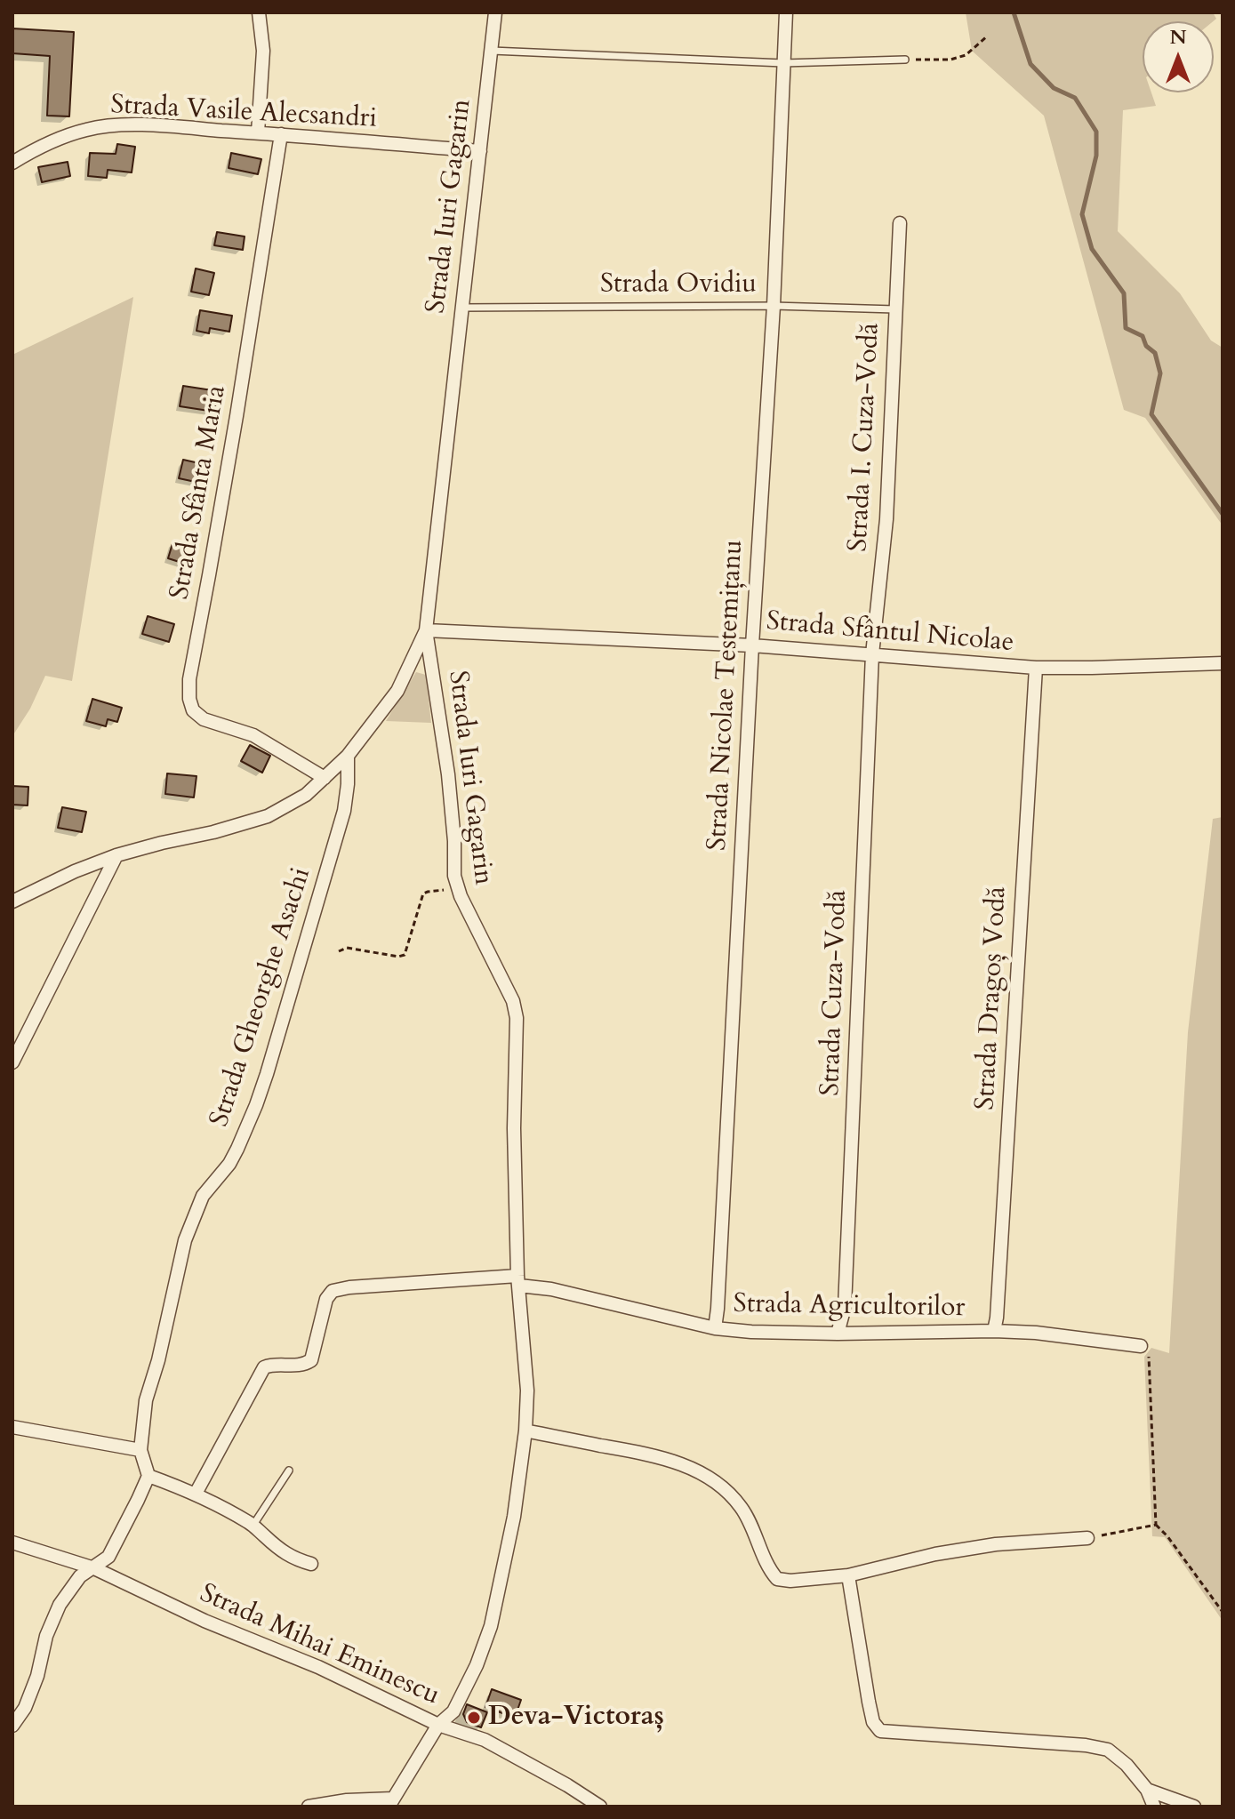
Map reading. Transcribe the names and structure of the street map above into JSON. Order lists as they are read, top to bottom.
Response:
{
  "streets": {
    "street": [
      "Strada Vasile Alecsandri",
      "Strada Iuri Gagarin",
      "Strada I. Cuza-Vodă",
      "Strada Sfânta Maria",
      "Strada Sfântul Nicolae",
      "Strada Nicolae Testemițanu",
      "Strada Cuza-Vodă",
      "Strada Gheorghe Asachi",
      "Strada Dragoș Vodă",
      "Strada Agricultorilor",
      "Strada Mihai Eminescu"
    ],
    "lane": ["Strada Ovidiu"]
  },
  "crossings": [
    ["Strada Vasile Alecsandri", "Strada Iuri Gagarin"],
    ["Strada Vasile Alecsandri", "Strada Sfânta Maria"],
    ["Strada Iuri Gagarin", "Strada Ovidiu"],
    ["Strada Iuri Gagarin", "Strada Sfântul Nicolae"],
    ["Strada Iuri Gagarin", "Strada Agricultorilor"],
    ["Strada Iuri Gagarin", "Strada Mihai Eminescu"],
    ["Strada Ovidiu", "Strada I. Cuza-Vodă"],
    ["Strada Ovidiu", "Strada Nicolae Testemițanu"],
    ["Strada I. Cuza-Vodă", "Strada Sfântul Nicolae"],
    ["Strada I. Cuza-Vodă", "Strada Cuza-Vodă"],
    ["Strada Sfântul Nicolae", "Strada Nicolae Testemițanu"],
    ["Strada Sfântul Nicolae", "Strada Cuza-Vodă"],
    ["Strada Sfântul Nicolae", "Strada Dragoș Vodă"],
    ["Strada Nicolae Testemițanu", "Strada Agricultorilor"],
    ["Strada Cuza-Vodă", "Strada Agricultorilor"],
    ["Strada Dragoș Vodă", "Strada Agricultorilor"]
  ],
  "places": ["Deva-Victoraș"],
  "north": "top"
}
